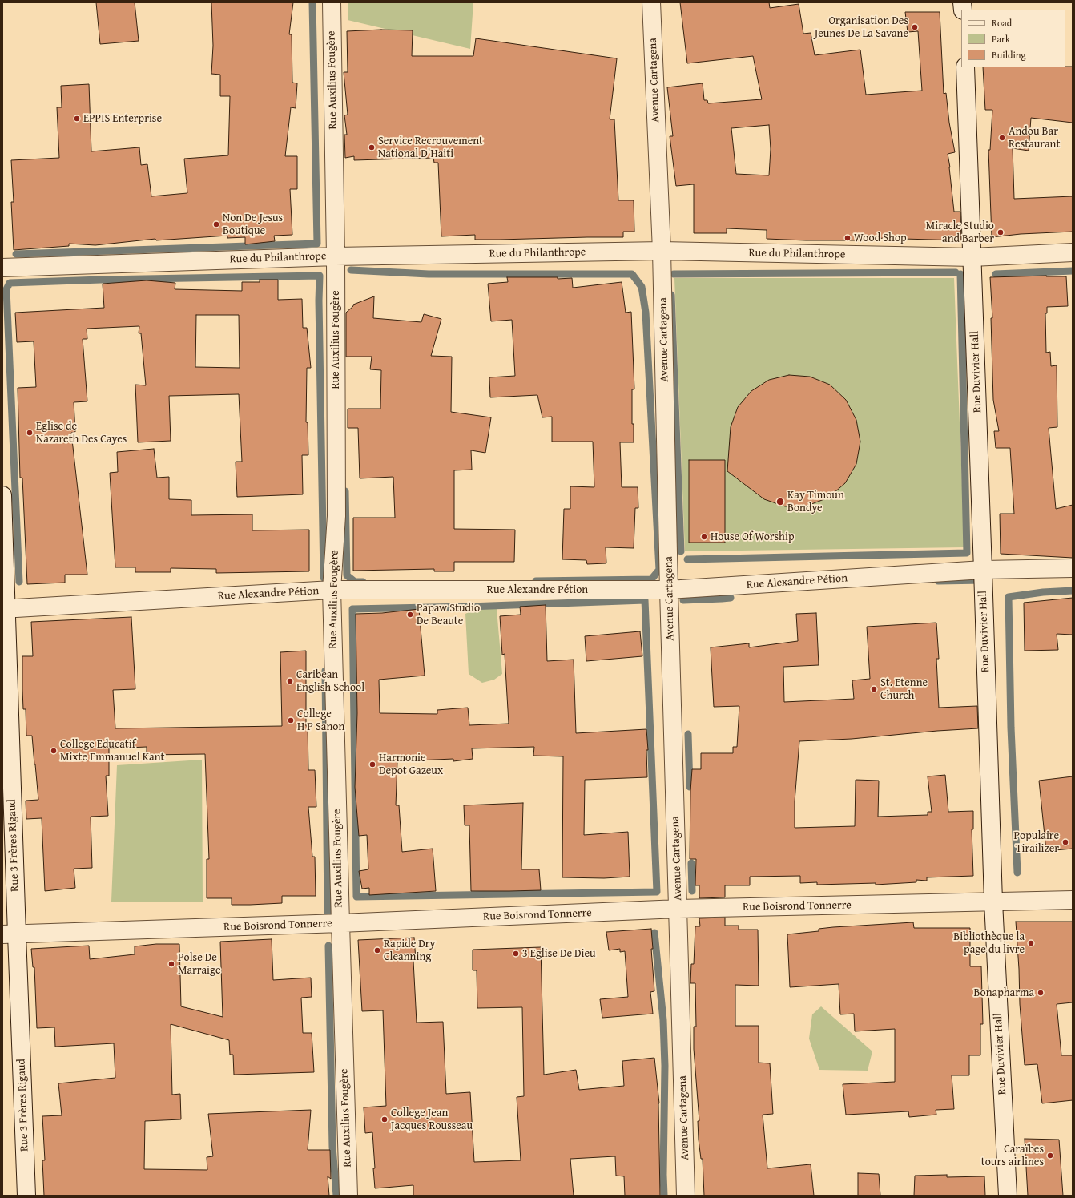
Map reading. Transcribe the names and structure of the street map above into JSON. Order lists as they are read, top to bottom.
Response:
{
  "streets": {
    "street": [
      "Rue Auxilius Fougère",
      "Avenue Cartagena",
      "Rue du Philanthrope",
      "Rue Duvivier Hall",
      "Rue Alexandre Pétion",
      "Rue 3 Frères Rigaud",
      "Rue Boisrond Tonnerre"
    ]
  },
  "crossings": [
    ["Rue Auxilius Fougère", "Rue du Philanthrope"],
    ["Rue Auxilius Fougère", "Rue Alexandre Pétion"],
    ["Rue Auxilius Fougère", "Rue Boisrond Tonnerre"],
    ["Avenue Cartagena", "Rue du Philanthrope"],
    ["Avenue Cartagena", "Rue Alexandre Pétion"],
    ["Avenue Cartagena", "Rue Boisrond Tonnerre"],
    ["Rue du Philanthrope", "Rue Duvivier Hall"],
    ["Rue Duvivier Hall", "Rue Alexandre Pétion"],
    ["Rue Duvivier Hall", "Rue Boisrond Tonnerre"],
    ["Rue Alexandre Pétion", "Rue 3 Frères Rigaud"],
    ["Rue 3 Frères Rigaud", "Rue Boisrond Tonnerre"]
  ],
  "places": [
    "Organisation Des Jeunes De La Savane",
    "EPPIS Enterprise",
    "Andou Bar Restaurant",
    "Service Recrouvement National D'Haiti",
    "Non De Jesus Boutique",
    "Miracle Studio and Barber",
    "Wood Shop",
    "Eglise de Nazareth Des Cayes",
    "Kay Timoun Bondye",
    "House Of Worship",
    "Papaw Studio De Beaute",
    "Caribean English School",
    "St. Etenne Church",
    "College H P Sanon",
    "College Educatif Mixte Emmanuel Kant",
    "Harmonie Depot Gazeux",
    "Populaire Tirailizer",
    "Bibliothèque la page du livre",
    "Rapide Dry Cleanning",
    "3 Eglise De Dieu",
    "Polse De Marraige",
    "Bonapharma",
    "College Jean Jacques Rousseau",
    "Caraïbes tours airlines"
  ],
  "legend": ["Road", "Park", "Building"]
}
